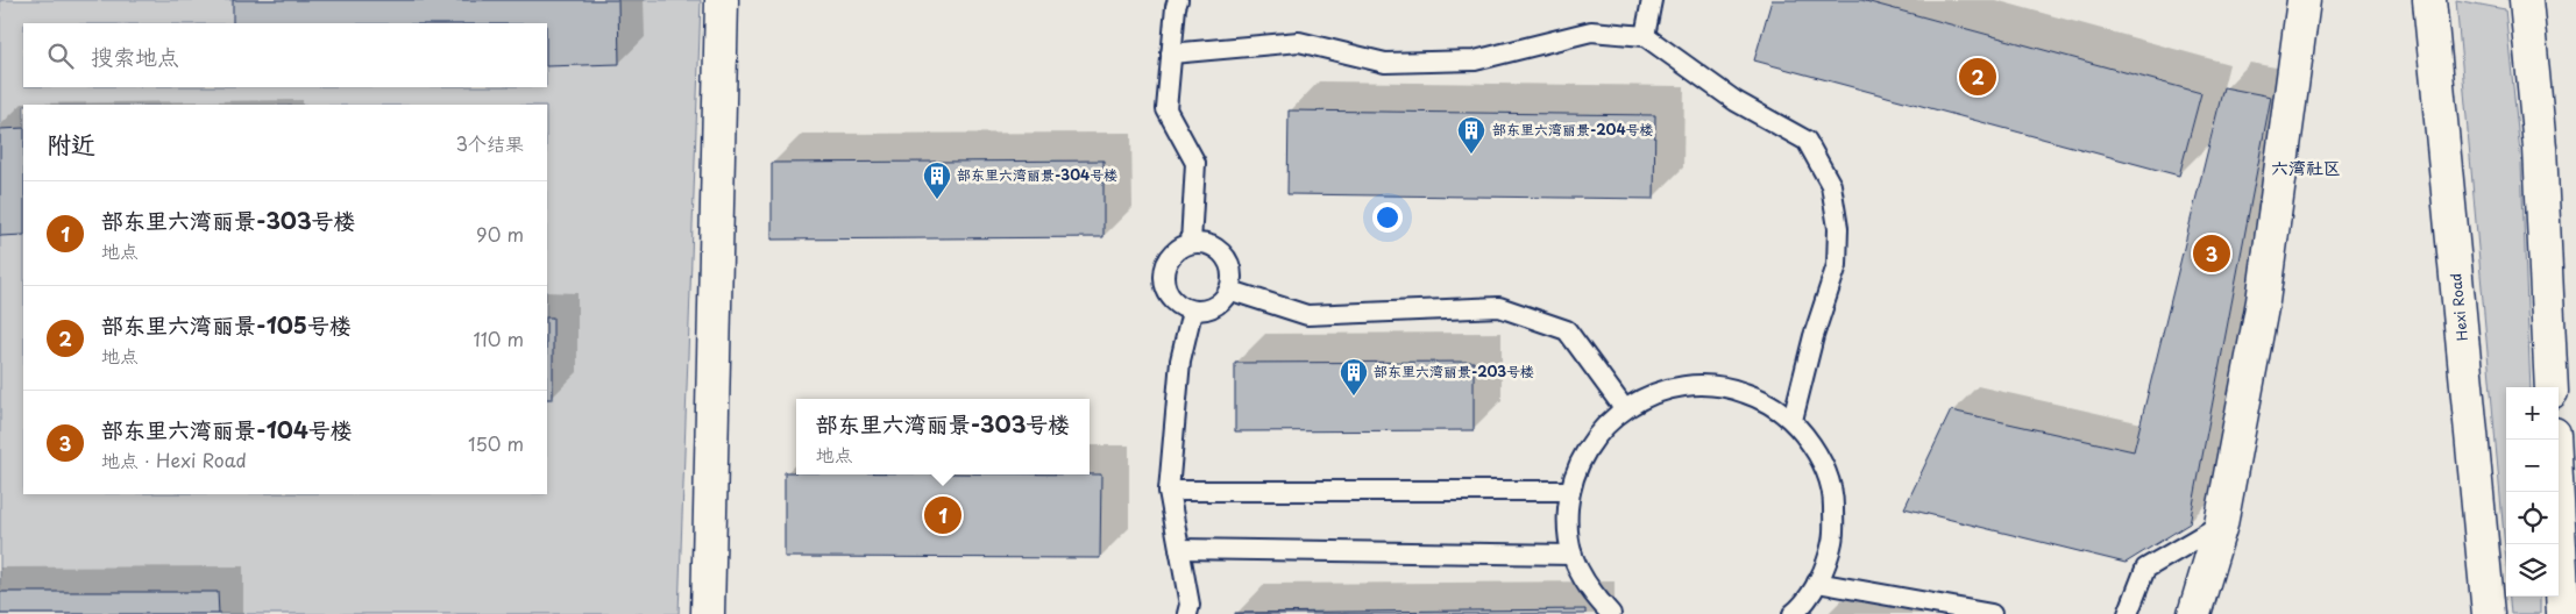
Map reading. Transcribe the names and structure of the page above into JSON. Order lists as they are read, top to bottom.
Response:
{
  "streets": {
    "street": ["Hexi Road"]
  },
  "districts": ["六湾社区"],
  "places": {
    "building": ["部东里六湾丽景-204号楼", "部东里六湾丽景-304号楼", "部东里六湾丽景-203号楼"]
  },
  "page": {
    "search": "搜索地点",
    "pins": ["2", "3", "1"],
    "heading": ["附近", "3个结果"],
    "list": [
      {
        "mark": "1",
        "name": "部东里六湾丽景-303号楼",
        "note": "地点",
        "value": "90 m"
      },
      {
        "mark": "2",
        "name": "部东里六湾丽景-105号楼",
        "note": "地点",
        "value": "110 m"
      },
      {
        "mark": "3",
        "name": "部东里六湾丽景-104号楼",
        "note": "地点 · Hexi Road",
        "value": "150 m"
      }
    ],
    "map_buttons": ["+", "−"],
    "popup": ["部东里六湾丽景-303号楼", "地点"]
  }
}
